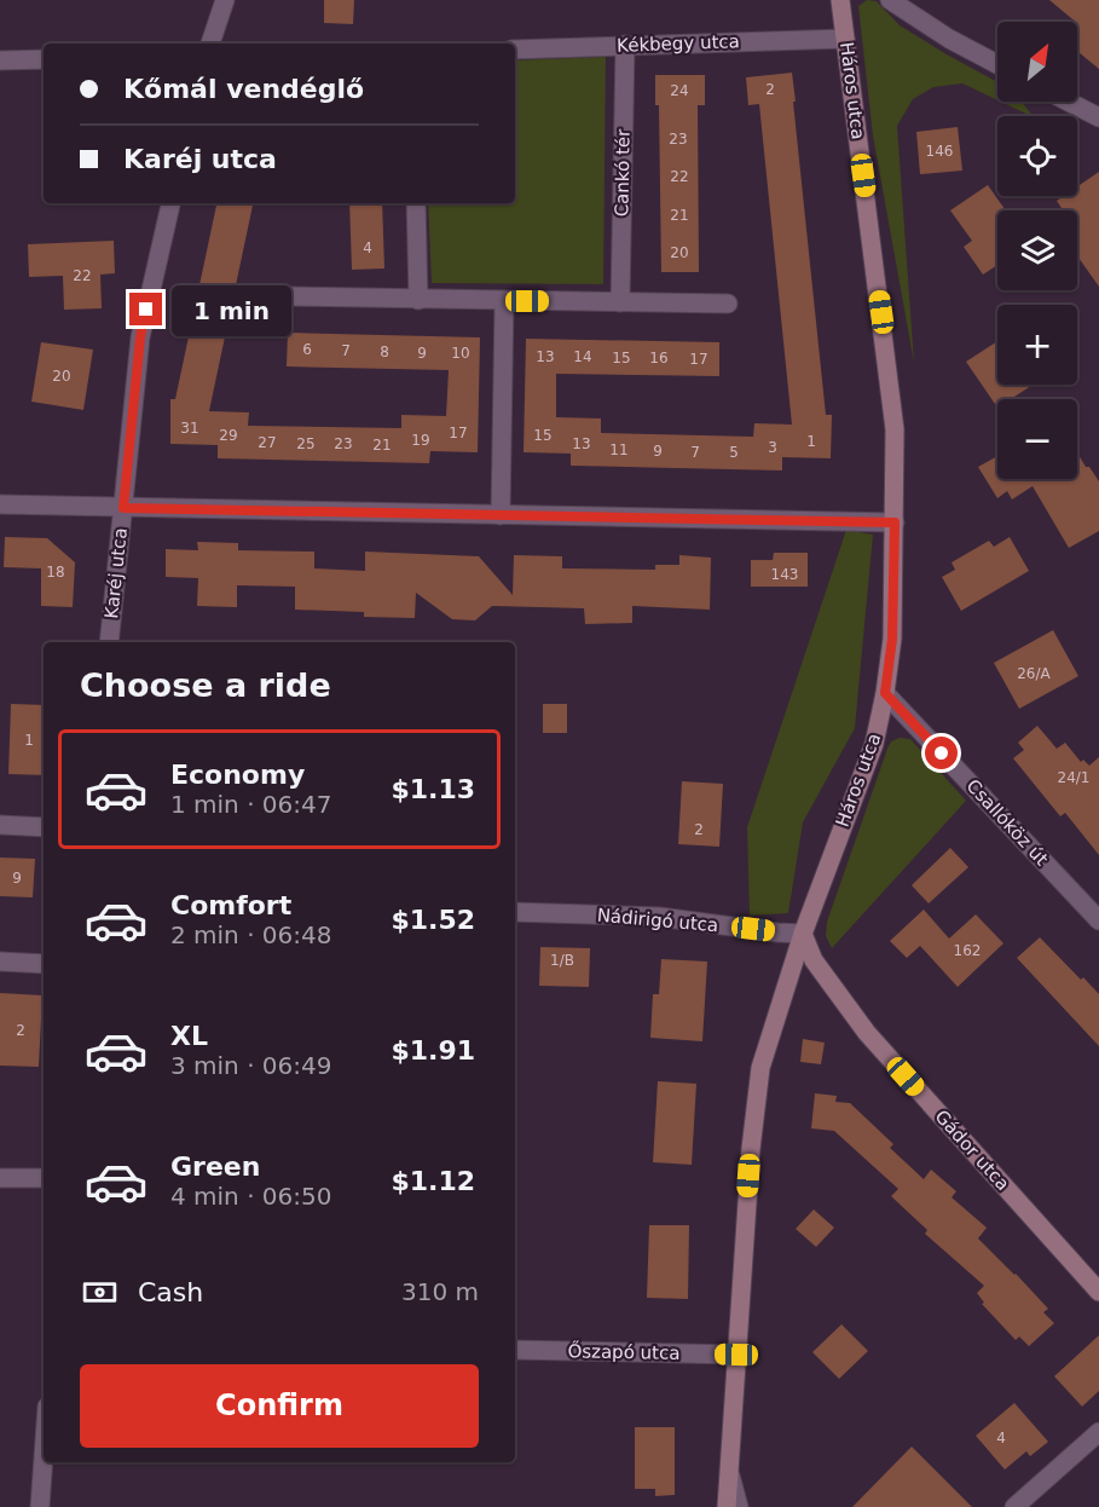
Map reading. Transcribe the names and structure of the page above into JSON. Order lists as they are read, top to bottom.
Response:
{
  "streets": {
    "street": [
      "Kékbegy utca",
      "Háros utca",
      "Cankó tér",
      "Karéj utca",
      "Csallóköz út",
      "Nádirigó utca",
      "Gádor utca",
      "Őszapó utca"
    ]
  },
  "crossings": [
    ["Kékbegy utca", "Háros utca"],
    ["Kékbegy utca", "Cankó tér"],
    ["Háros utca", "Csallóköz út"],
    ["Háros utca", "Nádirigó utca"],
    ["Háros utca", "Gádor utca"],
    ["Háros utca", "Őszapó utca"],
    ["Nádirigó utca", "Gádor utca"]
  ],
  "house_numbers": [
    "2",
    "24",
    "23",
    "146",
    "22",
    "21",
    "4",
    "20",
    "22",
    "6",
    "7",
    "8",
    "9",
    "10",
    "13",
    "14",
    "15",
    "16",
    "17",
    "20",
    "31",
    "17",
    "29",
    "15",
    "19",
    "1",
    "27",
    "25",
    "23",
    "13",
    "21",
    "3",
    "11",
    "9",
    "7",
    "5",
    "18",
    "143",
    "26/A",
    "1",
    "24/1",
    "2",
    "9",
    "162",
    "1/B",
    "2",
    "4"
  ],
  "north": "top right",
  "page": {
    "map_buttons": ["+", "−"],
    "banner": ["Kőmál vendéglő", "Karéj utca"],
    "bubble": "1 min",
    "heading": "Choose a ride",
    "list": [
      {
        "name": "Economy",
        "note": "1 min · 06:47",
        "value": "$1.13"
      },
      {
        "name": "Comfort",
        "note": "2 min · 06:48",
        "value": "$1.52"
      },
      {
        "name": "XL",
        "note": "3 min · 06:49",
        "value": "$1.91"
      },
      {
        "name": "Green",
        "note": "4 min · 06:50",
        "value": "$1.12"
      }
    ],
    "pay": ["Cash", "310 m"],
    "buttons": "Confirm"
  }
}
